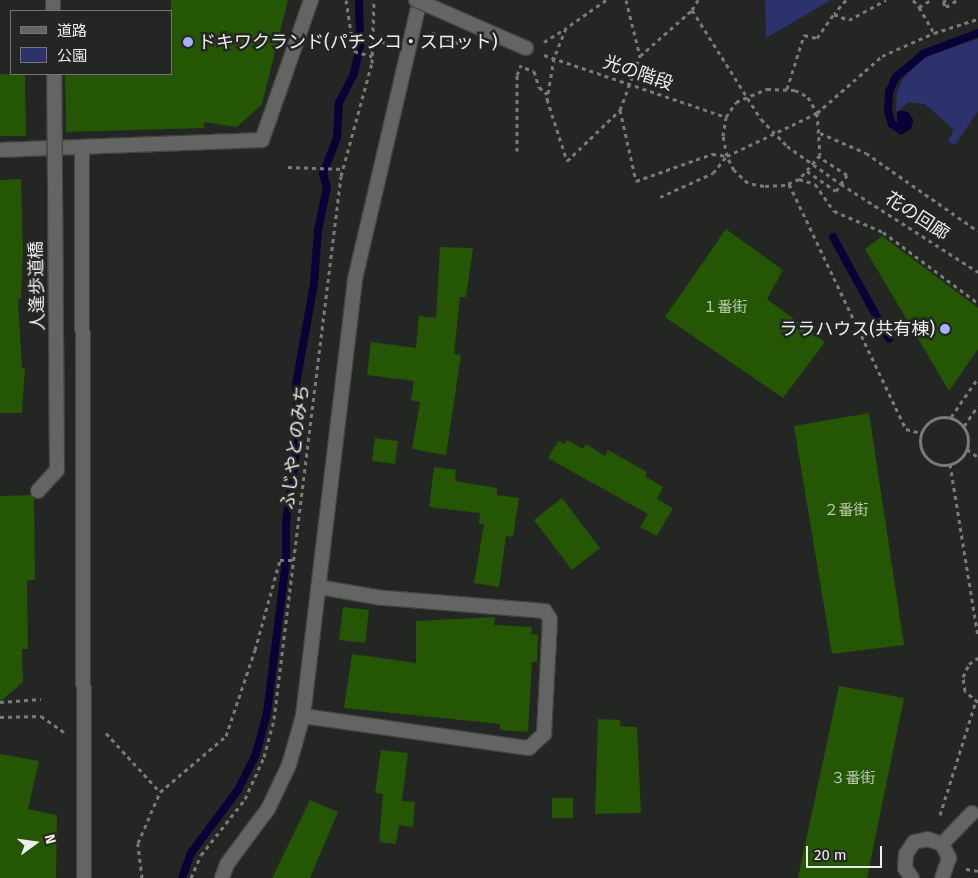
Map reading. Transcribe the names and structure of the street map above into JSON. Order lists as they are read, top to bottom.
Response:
{
  "streets": {
    "street": ["人逢歩道橋"],
    "path": ["光の階段", "花の回廊", "ふじやとのみち"]
  },
  "places": ["ドキワクランド(パチンコ・スロット)", "ララハウス(共有棟)"],
  "house_numbers": ["１番街", "２番街", "３番街"],
  "legend": ["道路", "公園"],
  "scale_bar": "20 m",
  "north": "right"
}
